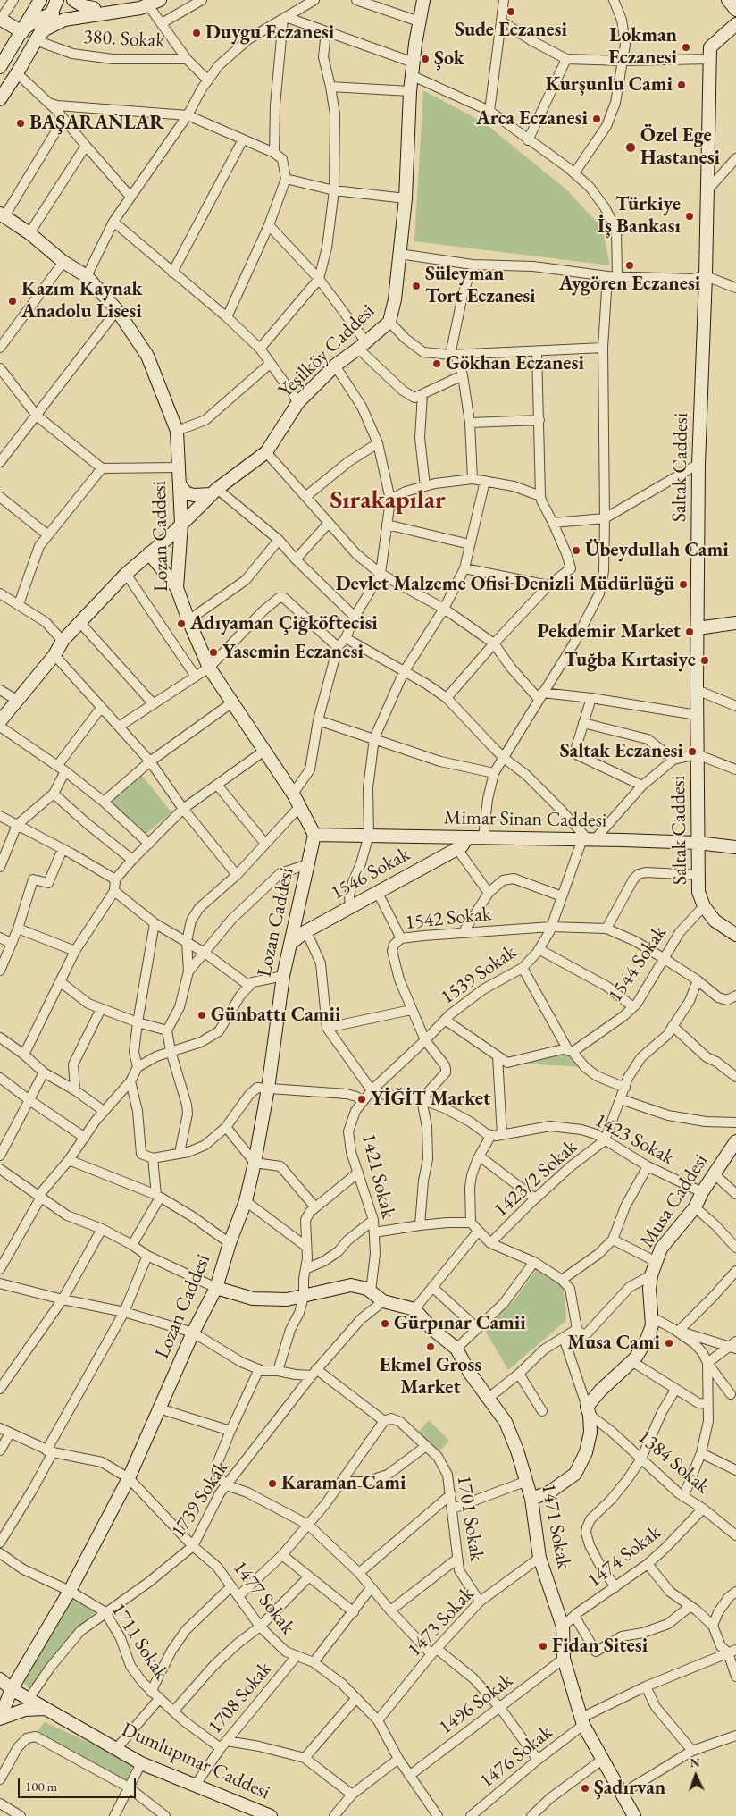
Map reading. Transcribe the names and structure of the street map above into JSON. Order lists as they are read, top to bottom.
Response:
{
  "streets": {
    "main road": [
      "Yeşilköy Caddesi",
      "Saltak Caddesi",
      "Lozan Caddesi",
      "Mimar Sinan Caddesi",
      "1546 Sokak",
      "Musa Caddesi",
      "1471 Sokak",
      "Dumlupınar Caddesi"
    ],
    "street": [
      "380. Sokak",
      "1542 Sokak",
      "1544 Sokak",
      "1539 Sokak",
      "1423 Sokak",
      "1421 Sokak",
      "1423/2 Sokak",
      "1384 Sokak",
      "1739 Sokak",
      "1701 Sokak",
      "1474 Sokak",
      "1477 Sokak",
      "1473 Sokak",
      "1711 Sokak",
      "1708 Sokak",
      "1496 Sokak",
      "1476 Sokak"
    ]
  },
  "crossings": [
    ["Yeşilköy Caddesi", "Lozan Caddesi"],
    ["Saltak Caddesi", "Mimar Sinan Caddesi"],
    ["Saltak Caddesi", "1544 Sokak"],
    ["Lozan Caddesi", "Mimar Sinan Caddesi"],
    ["Lozan Caddesi", "1546 Sokak"],
    ["Lozan Caddesi", "1477 Sokak"],
    ["Lozan Caddesi", "1711 Sokak"],
    ["Lozan Caddesi", "Dumlupınar Caddesi"],
    ["Mimar Sinan Caddesi", "1546 Sokak"],
    ["Mimar Sinan Caddesi", "1539 Sokak"],
    ["1542 Sokak", "1539 Sokak"],
    ["1539 Sokak", "1421 Sokak"],
    ["1423 Sokak", "1423/2 Sokak"],
    ["1423 Sokak", "Musa Caddesi"],
    ["Musa Caddesi", "1384 Sokak"],
    ["1384 Sokak", "1474 Sokak"],
    ["1739 Sokak", "1701 Sokak"],
    ["1739 Sokak", "1477 Sokak"],
    ["1739 Sokak", "1711 Sokak"],
    ["1739 Sokak", "Dumlupınar Caddesi"],
    ["1701 Sokak", "1473 Sokak"],
    ["1471 Sokak", "1474 Sokak"],
    ["1471 Sokak", "1473 Sokak"],
    ["1471 Sokak", "1496 Sokak"],
    ["1471 Sokak", "1476 Sokak"],
    ["1477 Sokak", "1473 Sokak"],
    ["1477 Sokak", "1708 Sokak"],
    ["1477 Sokak", "1496 Sokak"],
    ["1711 Sokak", "1708 Sokak"],
    ["1708 Sokak", "Dumlupınar Caddesi"]
  ],
  "districts": ["Sırakapılar"],
  "places": [
    "Sude Eczanesi",
    "Duygu Eczanesi",
    "Lokman Eczanesi",
    "Şok",
    "Kurşunlu Cami",
    "Arca Eczanesi",
    "BAŞARANLAR",
    "Özel Ege Hastanesi",
    "Türkiye İş Bankası",
    "Aygören Eczanesi",
    "Süleyman Tort Eczanesi",
    "Kazım Kaynak Anadolu Lisesi",
    "Gökhan Eczanesi",
    "Übeydullah Cami",
    "Devlet Malzeme Ofisi Denizli Müdürlüğü",
    "Adıyaman Çiğköftecisi",
    "Pekdemir Market",
    "Yasemin Eczanesi",
    "Tuğba Kırtasiye",
    "Saltak Eczanesi",
    "Günbattı Camii",
    "YİĞİT Market",
    "Gürpınar Camii",
    "Musa Cami",
    "Ekmel Gross Market",
    "Karaman Cami",
    "Fidan Sitesi",
    "Şadırvan"
  ],
  "scale_bar": "100 m",
  "north": "top"
}
